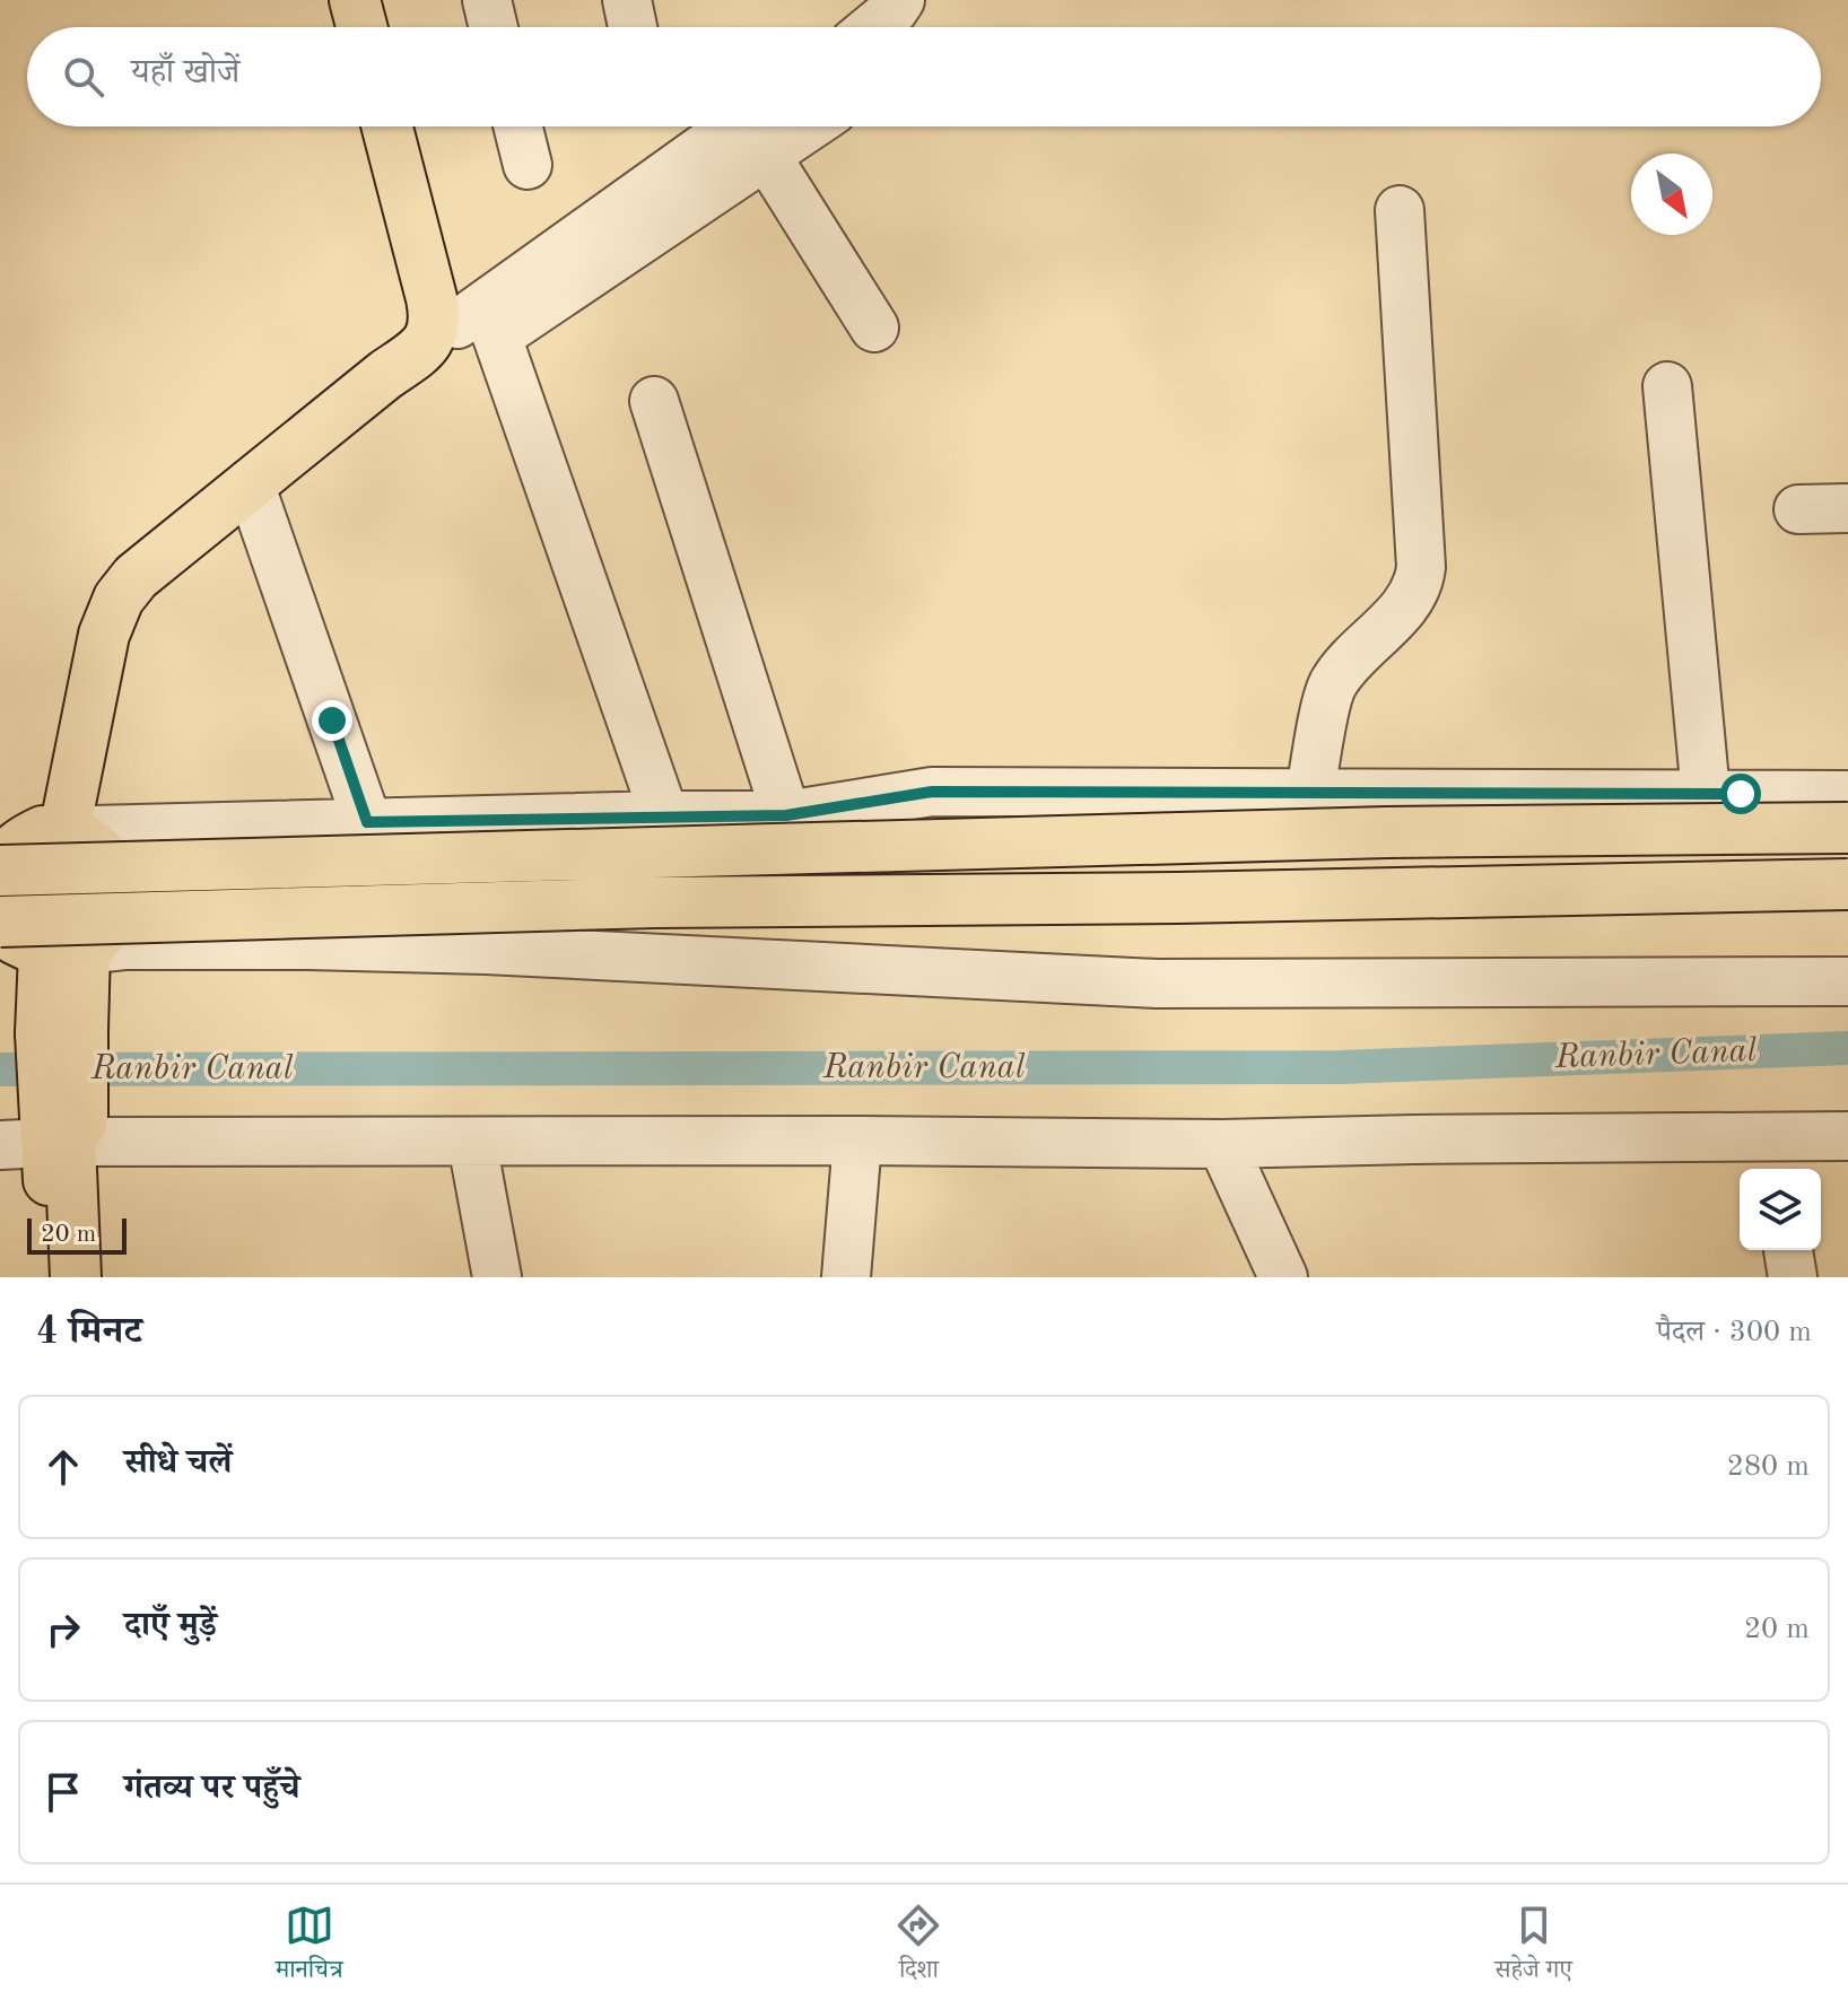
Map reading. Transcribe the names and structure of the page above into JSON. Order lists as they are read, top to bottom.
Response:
{
  "water": ["Ranbir Canal"],
  "scale_bar": "20 m",
  "north": "bottom right",
  "page": {
    "search": "यहाँ खोजें",
    "scale": "20 m",
    "heading": ["4 मिनट", "पैदल · 300 m"],
    "list": [
      ["सीधे चलें", "280 m"],
      ["दाएँ मुड़ें", "20 m"],
      "गंतव्य पर पहुँचे"
    ],
    "nav": ["मानचित्र", "दिशा", "सहेजे गए"]
  }
}
